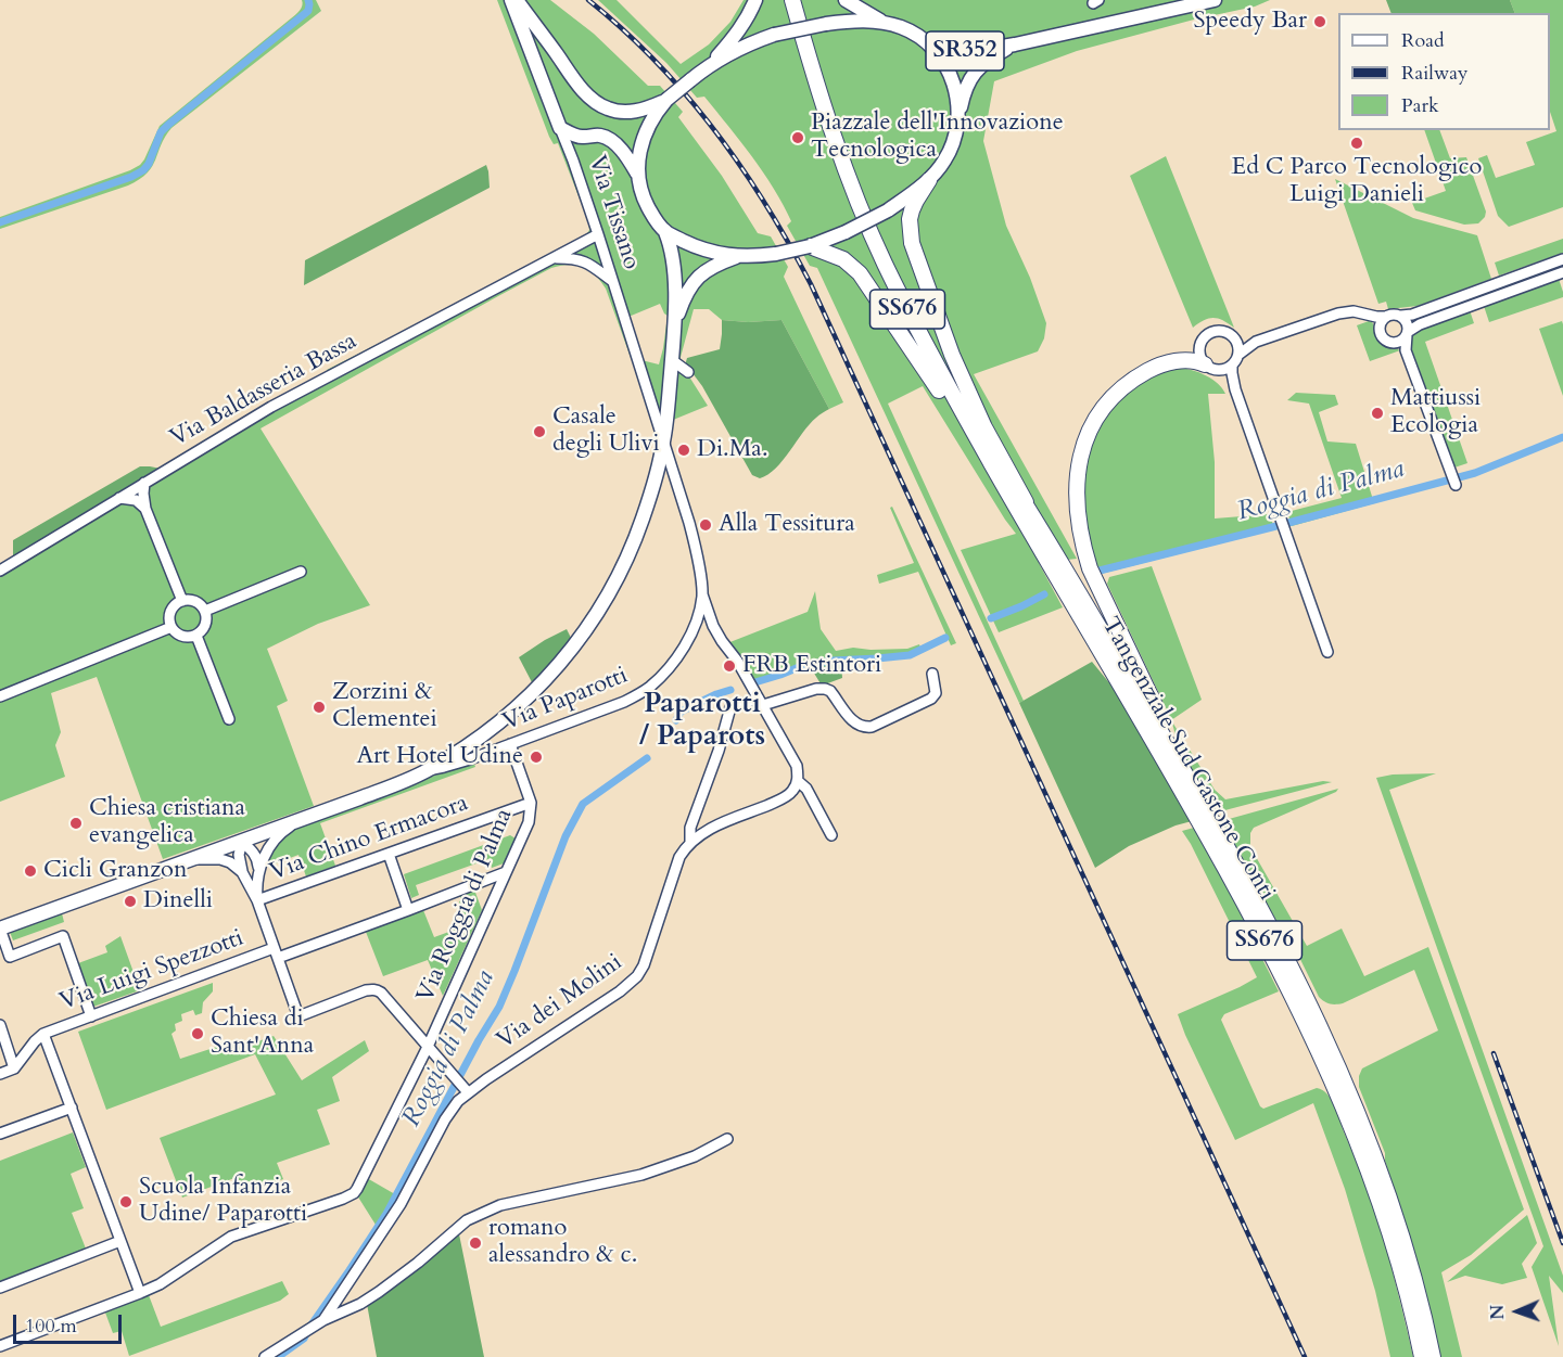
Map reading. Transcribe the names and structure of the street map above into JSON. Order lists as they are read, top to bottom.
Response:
{
  "streets": {
    "highway": ["SS676", "Tangenziale Sud Gastone Conti"],
    "main road": ["SR352", "Via Tissano"],
    "street": [
      "Via Baldasseria Bassa",
      "Via Paparotti",
      "Via Chino Ermacora",
      "Via Roggia di Palma",
      "Via Luigi Spezzotti",
      "Via dei Molini"
    ]
  },
  "crossings": [
    ["Via Tissano", "Via Baldasseria Bassa"],
    ["Via Tissano", "Via Paparotti"],
    ["SS676", "Tangenziale Sud Gastone Conti"],
    ["Via Paparotti", "Via Roggia di Palma"],
    ["Via Chino Ermacora", "Via Roggia di Palma"],
    ["Via Roggia di Palma", "Via Luigi Spezzotti"]
  ],
  "districts": ["Paparotti / Paparots"],
  "water": ["Roggia di Palma"],
  "places": [
    "Speedy Bar",
    "Piazzale dell'Innovazione Tecnologica",
    "Ed C Parco Tecnologico Luigi Danieli",
    "Mattiussi Ecologia",
    "Casale degli Ulivi",
    "Di.Ma.",
    "Alla Tessitura",
    "FRB Estintori",
    "Zorzini & Clementei",
    "Art Hotel Udine",
    "Chiesa cristiana evangelica",
    "Cicli Granzon",
    "Dinelli",
    "Chiesa di Sant'Anna",
    "Scuola Infanzia Udine/ Paparotti",
    "romano alessandro & c."
  ],
  "legend": ["Road", "Railway", "Park"],
  "scale_bar": "100 m",
  "north": "left"
}
